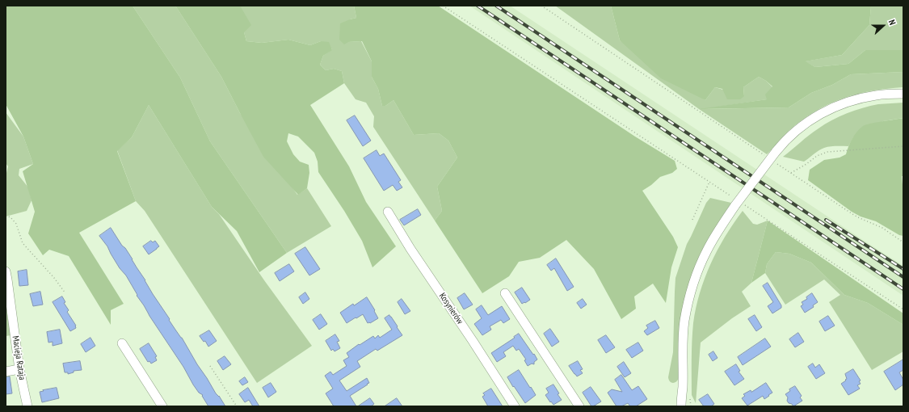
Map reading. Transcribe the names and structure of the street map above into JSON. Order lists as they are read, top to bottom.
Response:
{
  "streets": {
    "street": ["Kosynierów", "Macieja Rataja"]
  },
  "north": "right"
}
